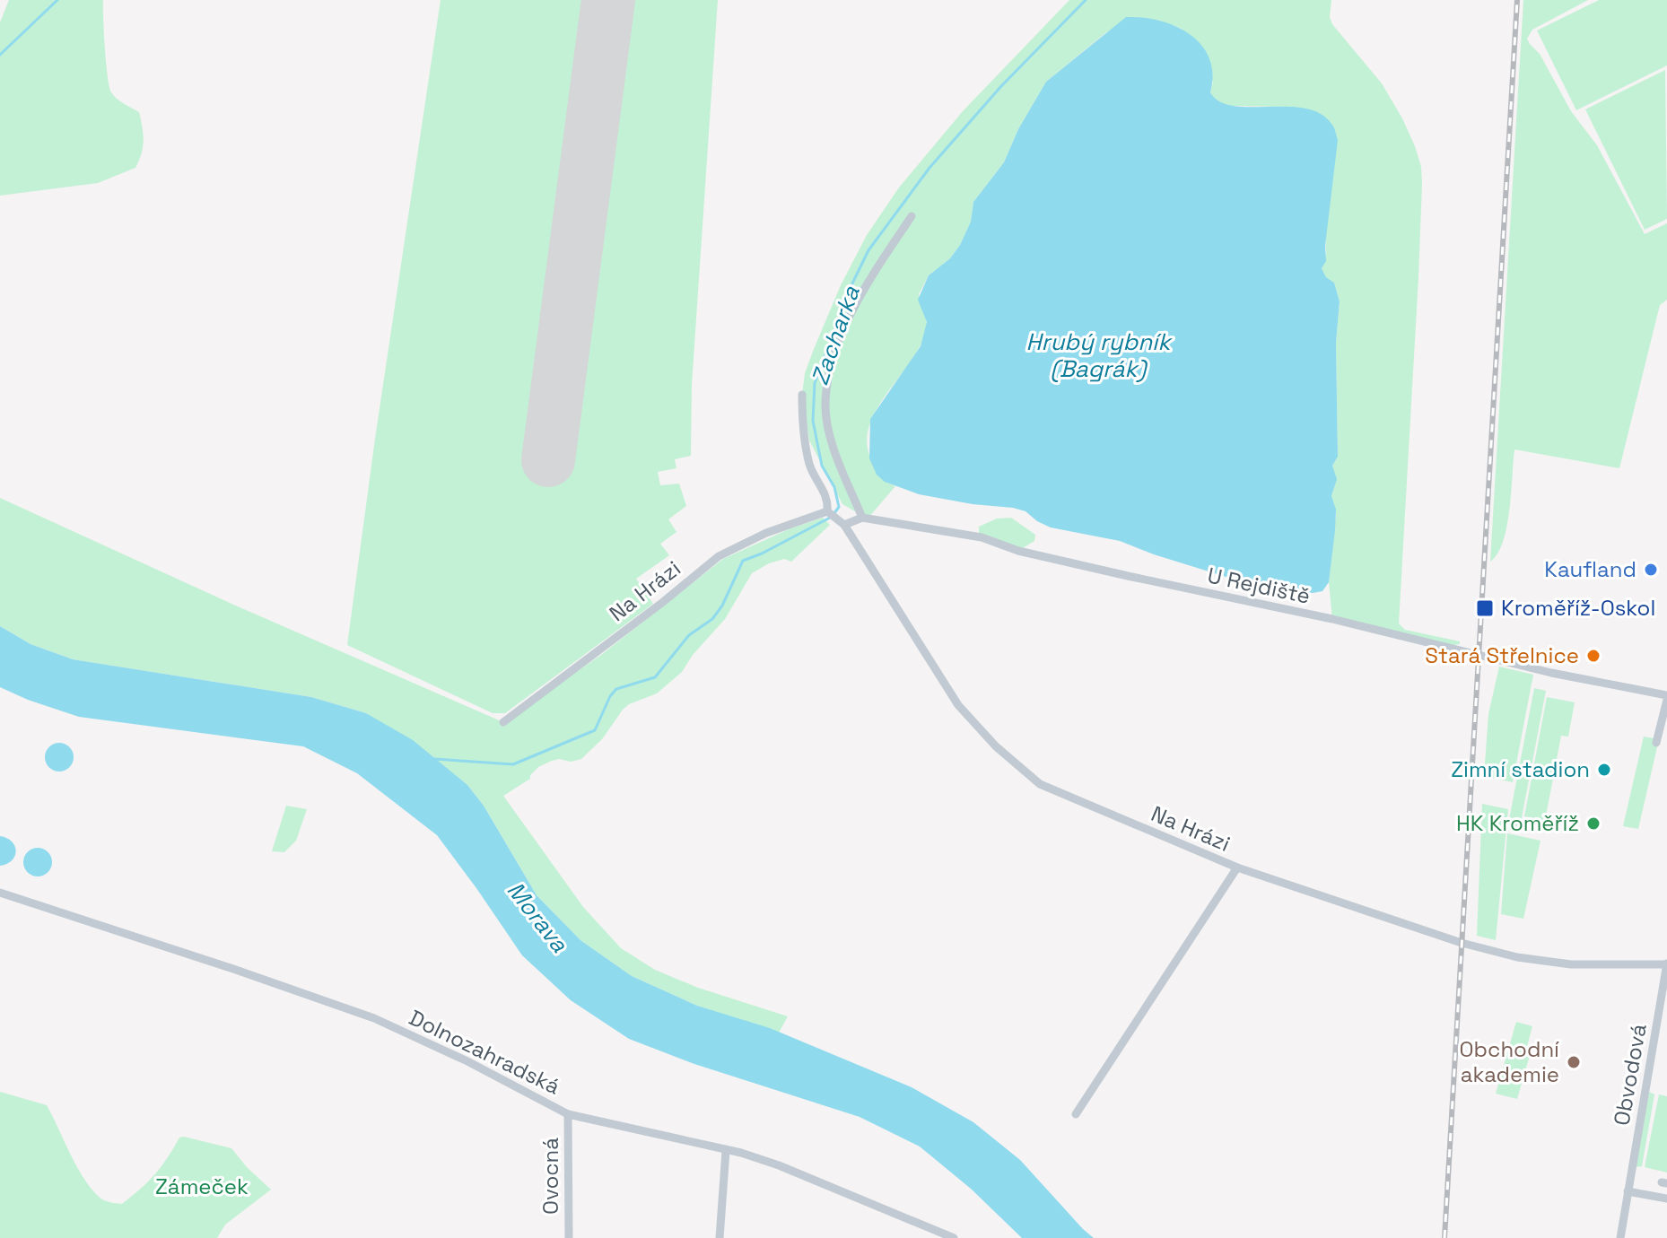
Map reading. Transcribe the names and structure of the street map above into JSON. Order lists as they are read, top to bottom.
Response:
{
  "streets": {
    "street": [
      "U Rejdiště",
      "Na Hrázi",
      "Dolnozahradská",
      "Obvodová",
      "Ovocná"
    ]
  },
  "crossings": [
    ["Na Hrázi", "Obvodová"],
    ["Dolnozahradská", "Ovocná"]
  ],
  "water": ["Zacharka", "Hrubý rybník (Bagrák)", "Morava"],
  "parks": ["Zámeček"],
  "places": {
    "other": [
      "Kaufland",
      "Stará Střelnice",
      "Zimní stadion",
      "HK Kroměříž",
      "Obchodní akademie"
    ],
    "transit": ["Kroměříž-Oskol"]
  }
}
